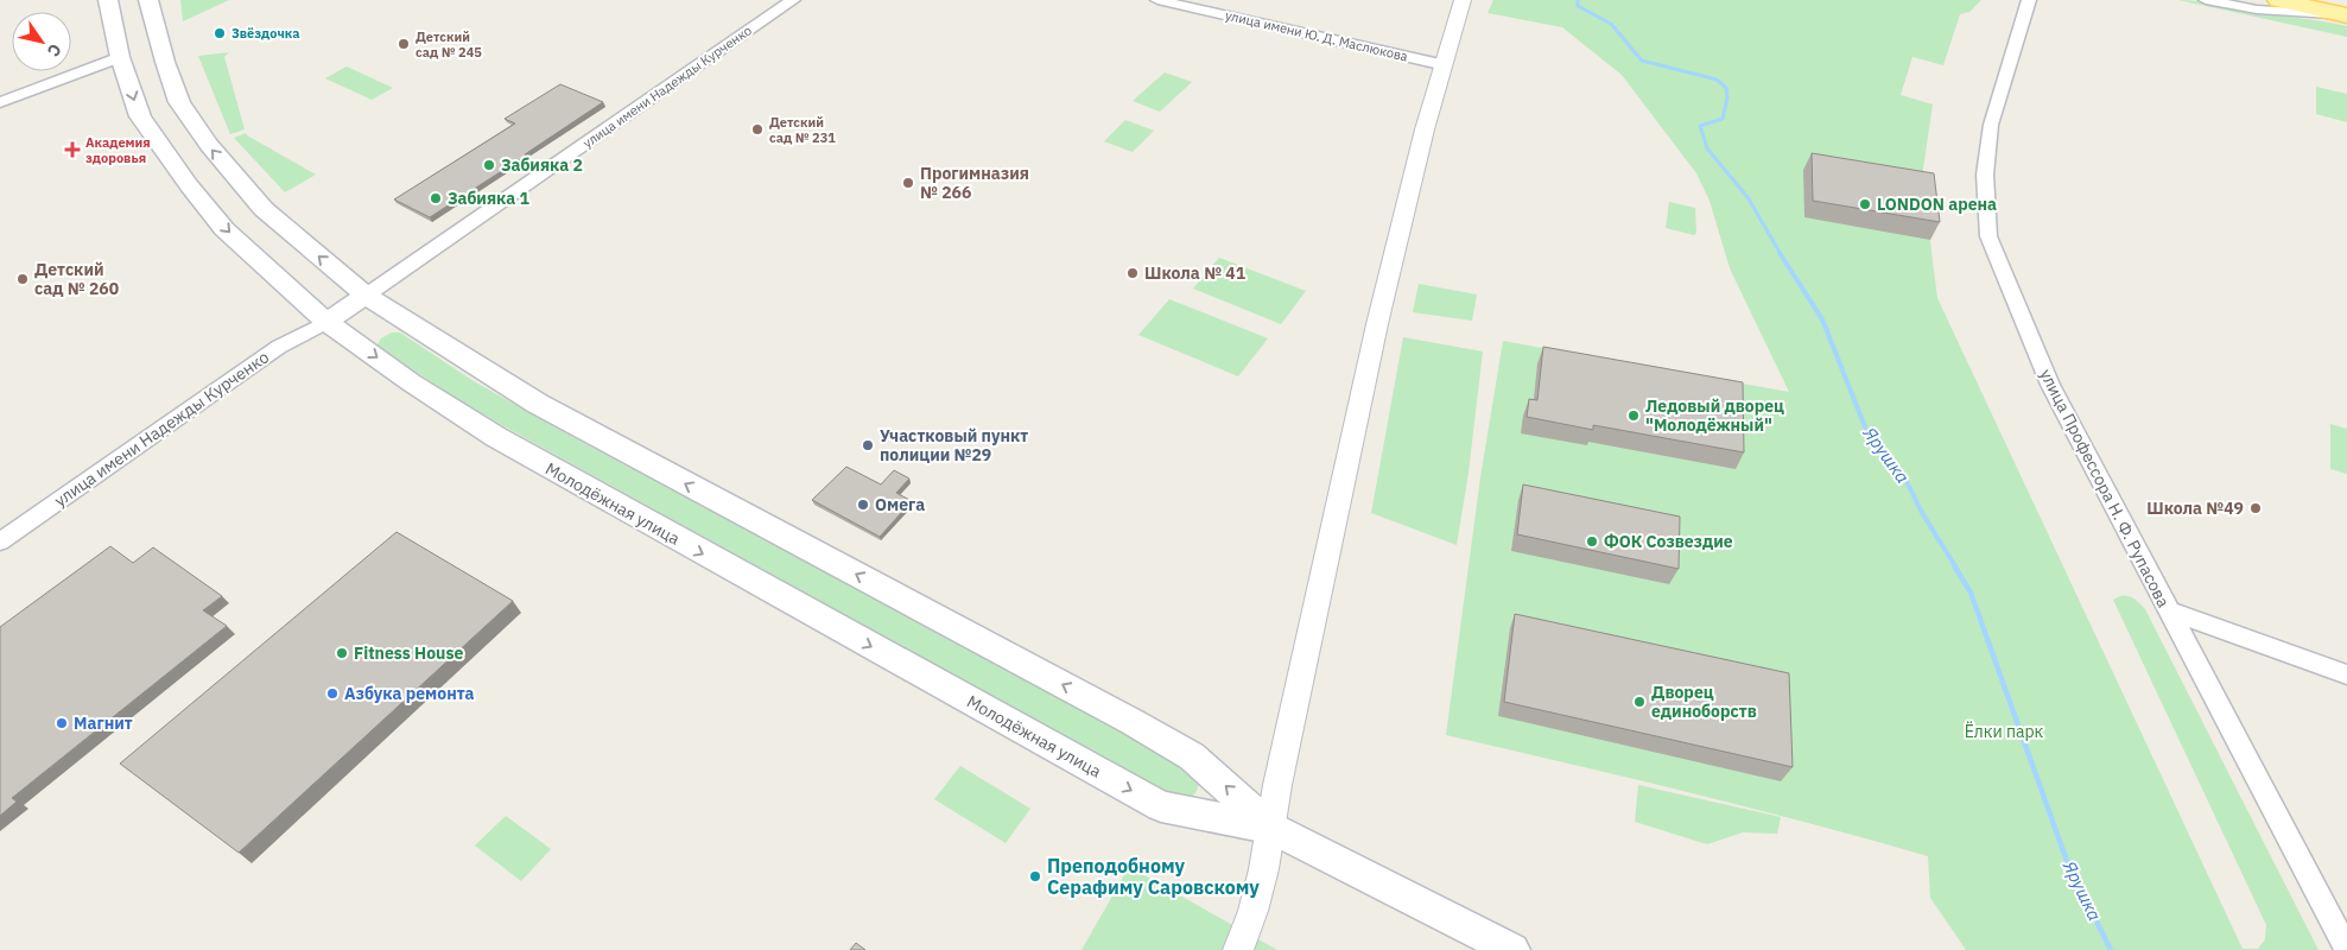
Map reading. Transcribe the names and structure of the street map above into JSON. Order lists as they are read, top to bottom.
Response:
{
  "streets": {
    "main road": ["Молодёжная улица"],
    "street": ["улица имени Ю. Д. Маслюкова", "улица имени Надежды Курченко", "улица Профессора Н. Ф. Рупасова"]
  },
  "crossings": [
    ["улица имени Надежды Курченко", "Молодёжная улица"]
  ],
  "water": ["Ярушка"],
  "parks": ["Ёлки парк"],
  "places": {
    "other": [
      "Звёздочка",
      "Детский сад № 245",
      "Детский сад № 231",
      "Забияка 2",
      "Прогимназия № 266",
      "Забияка 1",
      "LONDON арена",
      "Школа № 41",
      "Детский сад № 260",
      "Ледовый дворец \"Молодёжный\"",
      "Участковый пункт полиции №29",
      "Омега",
      "Школа №49",
      "ФОК Созвездие",
      "Fitness House",
      "Азбука ремонта",
      "Дворец единоборств",
      "Магнит",
      "Преподобному Серафиму Саровскому"
    ],
    "health": ["Академия здоровья"]
  },
  "north": "bottom right"
}
